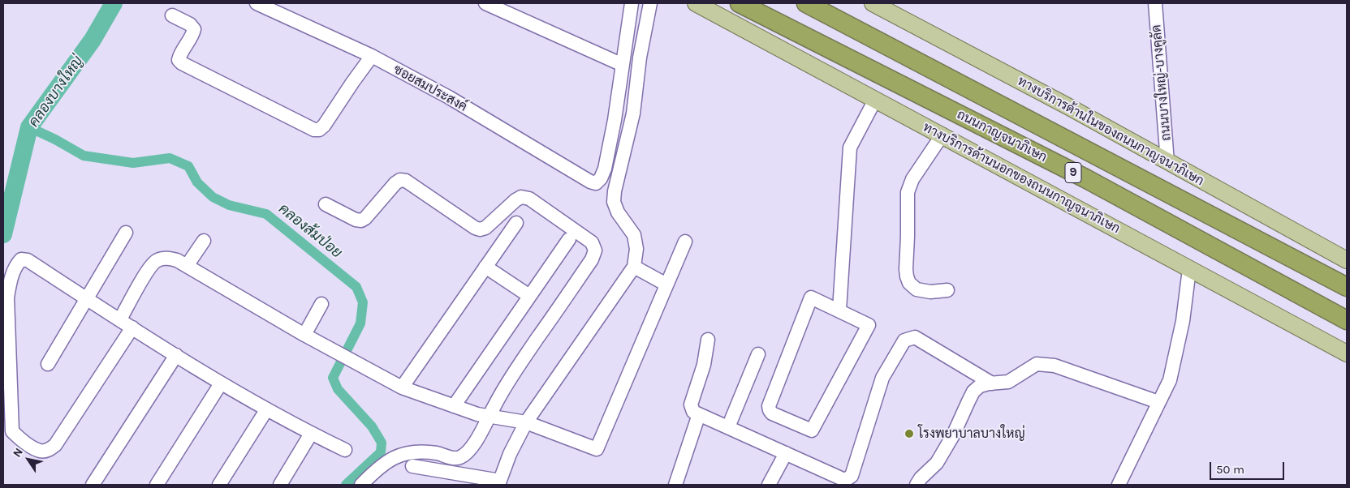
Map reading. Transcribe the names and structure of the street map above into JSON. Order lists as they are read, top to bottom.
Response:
{
  "streets": {
    "highway": ["ถนนกาญจนาภิเษก", "9"],
    "main road": ["ทางบริการด้านในของถนนกาญจนาภิเษก", "ทางบริการด้านนอกของถนนกาญจนาภิเษก"],
    "street": ["ถนนบางใหญ่-บางคูลัด", "ซอยสมประสงค์"]
  },
  "crossings": [
    ["ถนนบางใหญ่-บางคูลัด", "ทางบริการด้านในของถนนกาญจนาภิเษก"]
  ],
  "water": ["คลองบางใหญ่", "คลองส้มป่อย"],
  "places": ["โรงพยาบาลบางใหญ่"],
  "scale_bar": "50 m",
  "north": "top left"
}
